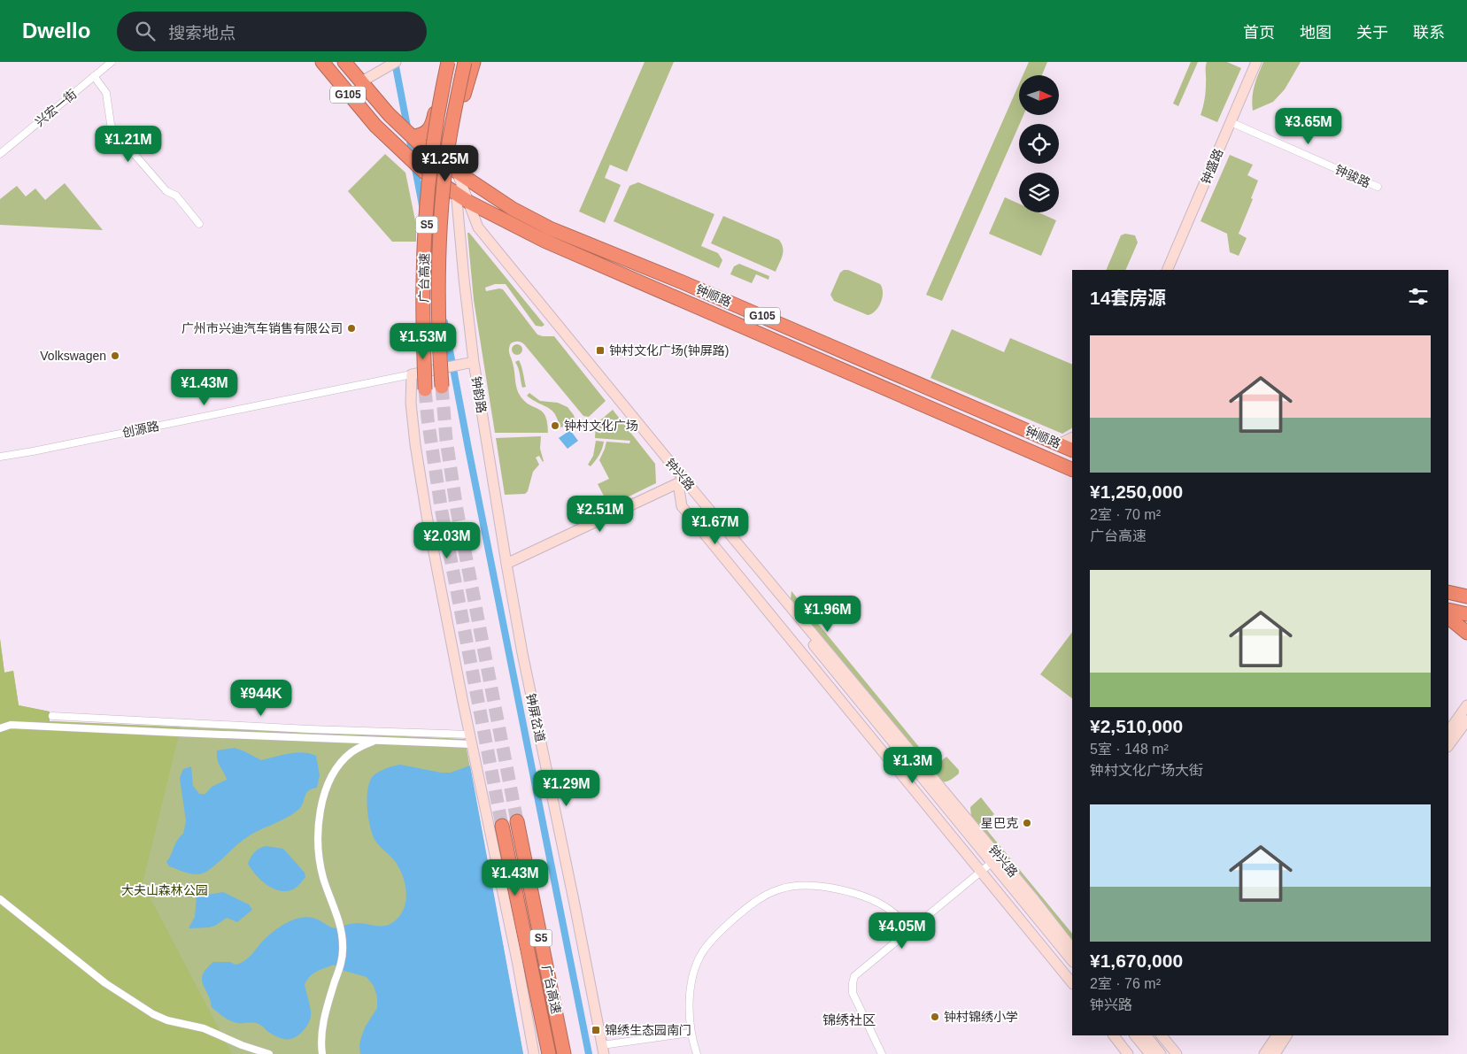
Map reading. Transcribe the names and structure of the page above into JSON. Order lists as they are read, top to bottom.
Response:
{
  "streets": {
    "highway": [
      "G105",
      "S5",
      "广台高速",
      "钟顺路"
    ],
    "main road": [
      "钟盛路",
      "钟韵路",
      "钟兴路",
      "钟屏岔道"
    ],
    "street": ["兴宏一街", "钟骏路", "创源路"]
  },
  "crossings": [
    ["G105", "钟顺路"],
    ["G105", "钟韵路"],
    ["G105", "钟兴路"],
    ["钟盛路", "钟骏路"],
    ["钟顺路", "钟韵路"],
    ["钟顺路", "钟兴路"],
    ["钟韵路", "钟兴路"],
    ["钟韵路", "钟屏岔道"]
  ],
  "districts": ["锦绣社区"],
  "parks": ["大夫山森林公园"],
  "places": {
    "other": [
      "广州市兴迪汽车销售有限公司",
      "Volkswagen",
      "钟村文化广场",
      "星巴克",
      "钟村锦绣小学"
    ],
    "transit": ["钟村文化广场(钟屏路)", "锦绣生态园南门"]
  },
  "north": "right",
  "page": {
    "header": "Dwello",
    "search": "搜索地点",
    "nav": [
      "首页",
      "地图",
      "关于",
      "联系"
    ],
    "price": [
      "¥3.65M",
      "¥1.21M",
      "¥1.25M",
      "¥1.53M",
      "¥1.43M",
      "¥2.51M",
      "¥1.67M",
      "¥2.03M",
      "¥1.96M",
      "¥944K",
      "¥1.3M",
      "¥1.29M",
      "¥1.43M",
      "¥4.05M"
    ],
    "heading": "14套房源",
    "list": [
      {
        "name": "¥1,250,000",
        "note": "2室 · 70 m² · 广台高速"
      },
      {
        "name": "¥2,510,000",
        "note": "5室 · 148 m² · 钟村文化广场大街"
      },
      {
        "name": "¥1,670,000",
        "note": "2室 · 76 m² · 钟兴路"
      }
    ]
  }
}
